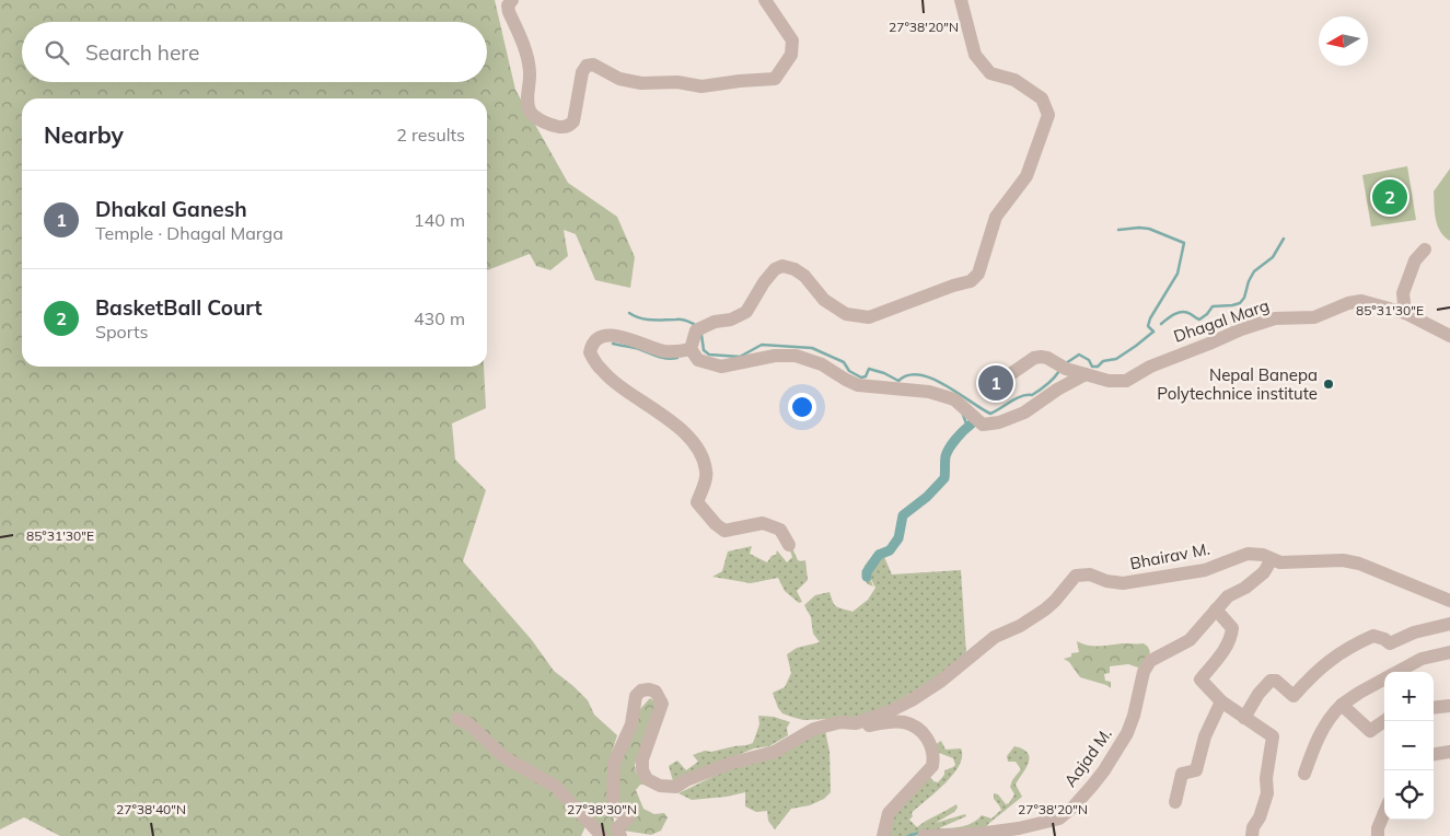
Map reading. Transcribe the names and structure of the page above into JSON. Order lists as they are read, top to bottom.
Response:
{
  "streets": {
    "street": ["Dhagal Marg", "Bhairav M.", "Aajad M."]
  },
  "crossings": [
    ["Bhairav M.", "Aajad M."]
  ],
  "places": ["Nepal Banepa Polytechnice institute"],
  "north": "left",
  "page": {
    "search": "Search here",
    "heading": ["Nearby", "2 results"],
    "list": [
      {
        "mark": "1",
        "name": "Dhakal Ganesh",
        "note": "Temple · Dhagal Marga",
        "value": "140 m"
      },
      {
        "mark": "2",
        "name": "BasketBall Court",
        "note": "Sports",
        "value": "430 m"
      }
    ],
    "pins": ["2", "1"],
    "map_buttons": ["+", "−"]
  },
  "coordinates": [
    "27°38'20\"N",
    "85°31'30\"E",
    "27°38'40\"N",
    "27°38'30\"N"
  ]
}
